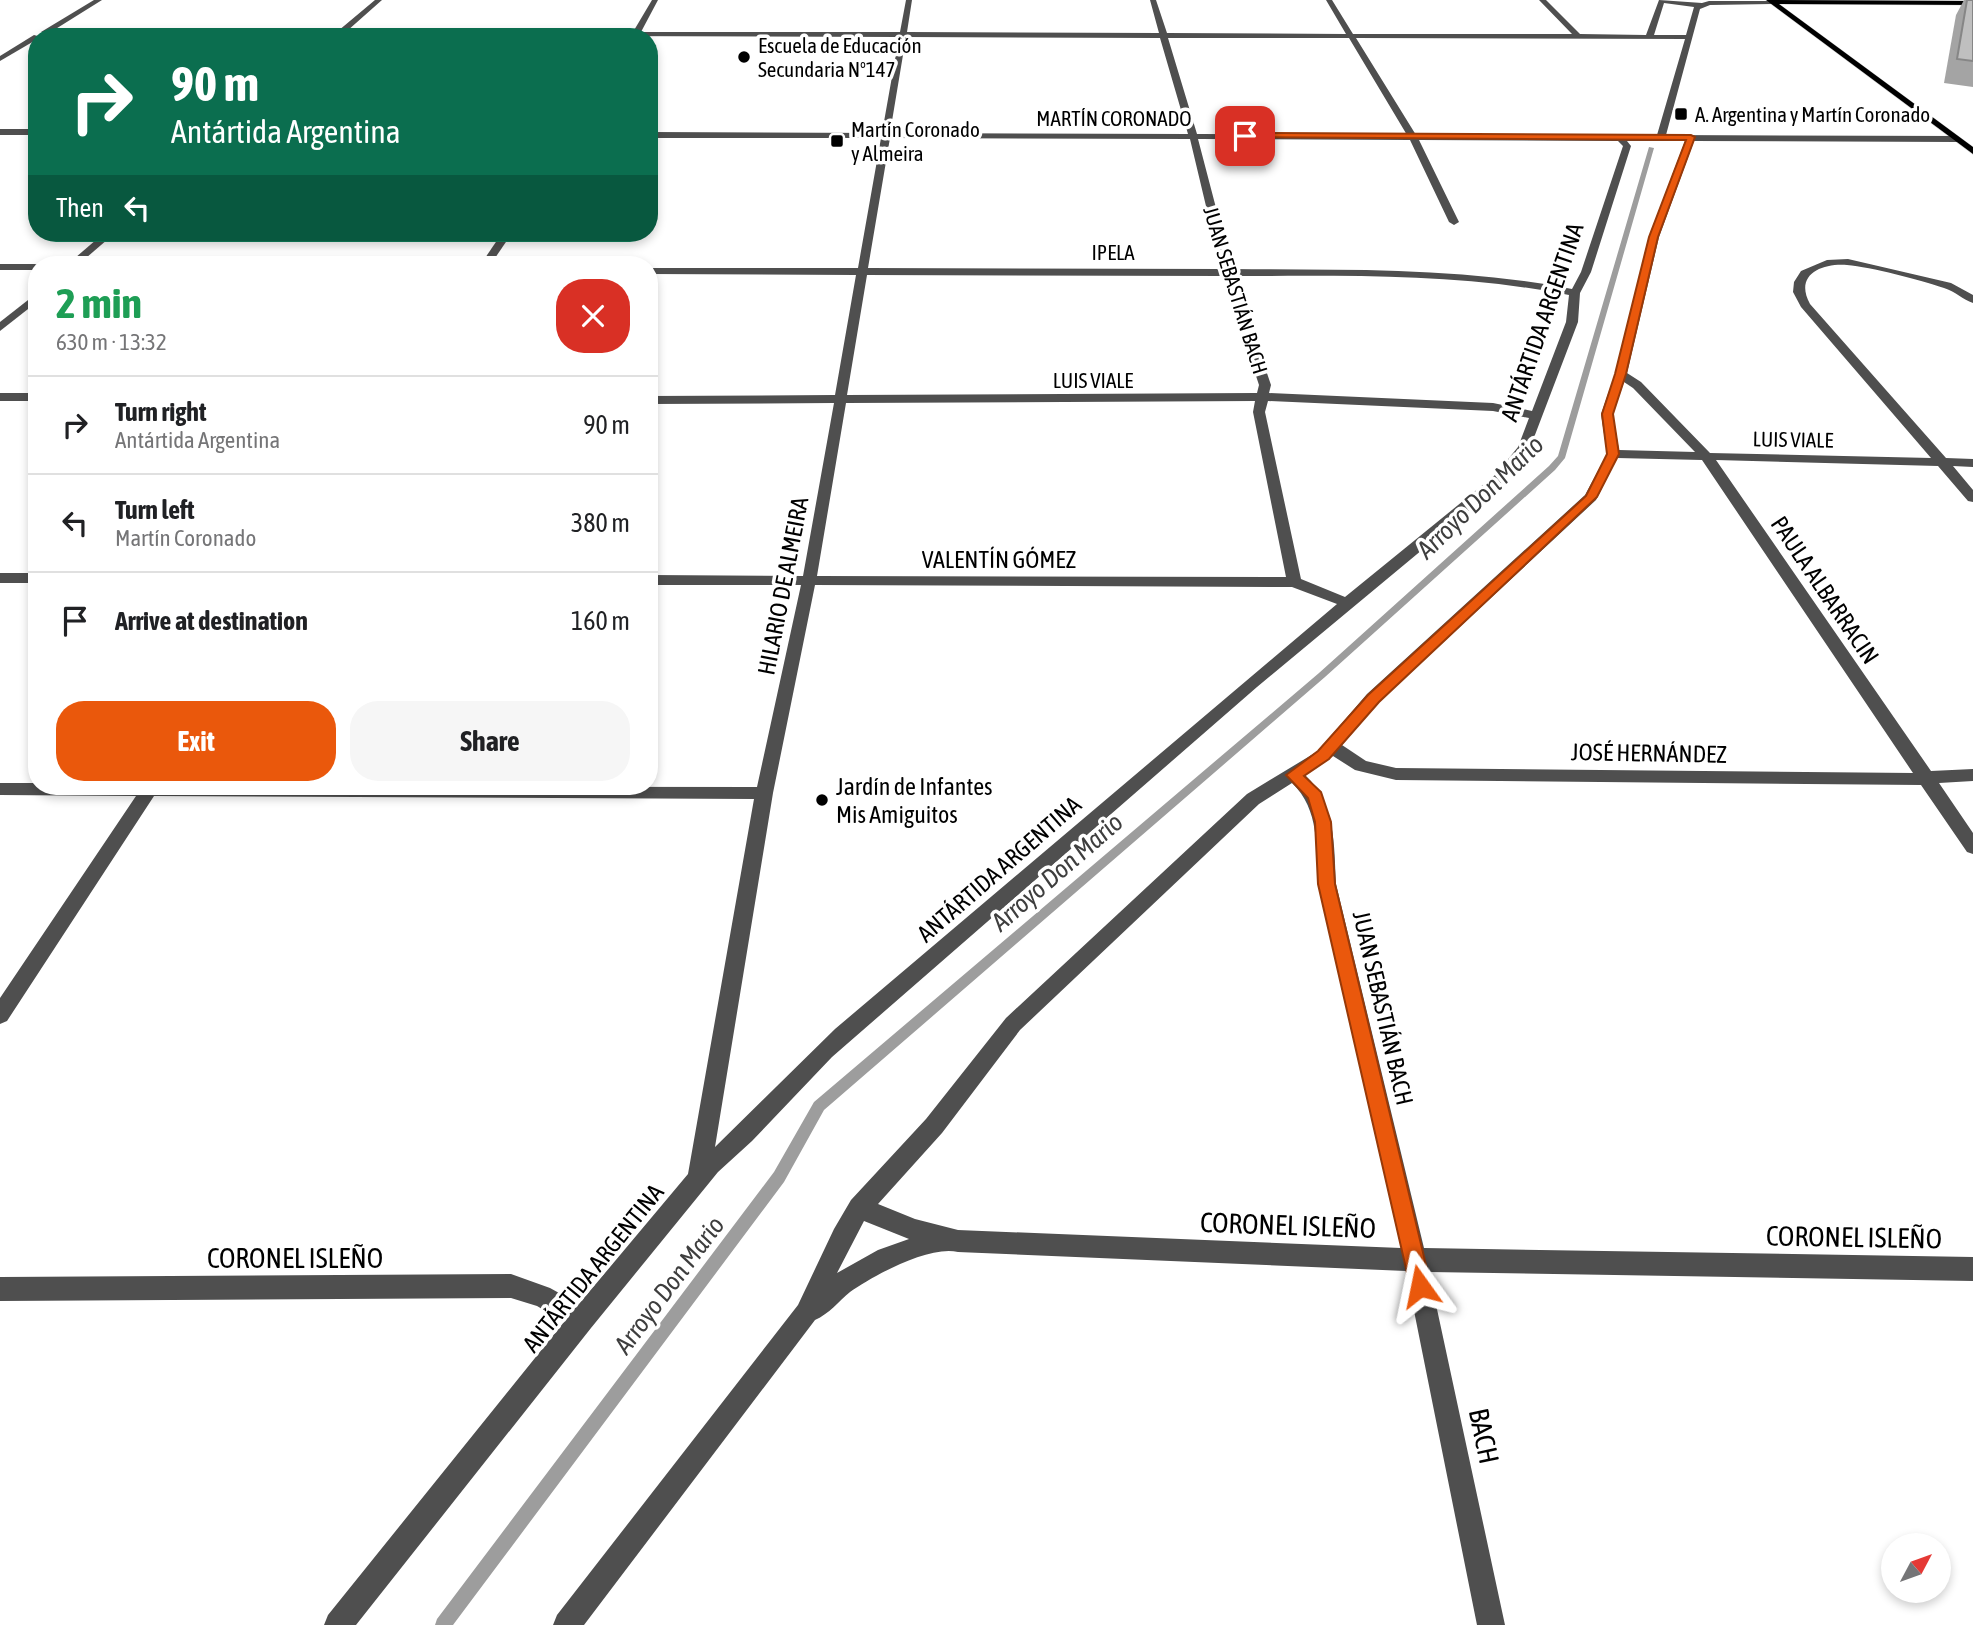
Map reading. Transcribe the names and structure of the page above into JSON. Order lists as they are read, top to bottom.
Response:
{
  "streets": {
    "street": [
      "MARTÍN CORONADO",
      "IPELA",
      "JUAN SEBASTIÁN BACH",
      "ANTÁRTIDA ARGENTINA",
      "LUIS VIALE",
      "VALENTÍN GÓMEZ",
      "HILARIO DE ALMEIRA",
      "PAULA ALBARRACIN",
      "JOSÉ HERNÁNDEZ",
      "CORONEL ISLEÑO",
      "BACH"
    ]
  },
  "crossings": [
    ["MARTÍN CORONADO", "JUAN SEBASTIÁN BACH"],
    ["MARTÍN CORONADO", "ANTÁRTIDA ARGENTINA"],
    ["MARTÍN CORONADO", "HILARIO DE ALMEIRA"],
    ["IPELA", "JUAN SEBASTIÁN BACH"],
    ["IPELA", "ANTÁRTIDA ARGENTINA"],
    ["IPELA", "HILARIO DE ALMEIRA"],
    ["JUAN SEBASTIÁN BACH", "LUIS VIALE"],
    ["JUAN SEBASTIÁN BACH", "VALENTÍN GÓMEZ"],
    ["JUAN SEBASTIÁN BACH", "CORONEL ISLEÑO"],
    ["JUAN SEBASTIÁN BACH", "BACH"],
    ["ANTÁRTIDA ARGENTINA", "LUIS VIALE"],
    ["ANTÁRTIDA ARGENTINA", "VALENTÍN GÓMEZ"],
    ["ANTÁRTIDA ARGENTINA", "HILARIO DE ALMEIRA"],
    ["ANTÁRTIDA ARGENTINA", "CORONEL ISLEÑO"],
    ["LUIS VIALE", "HILARIO DE ALMEIRA"],
    ["LUIS VIALE", "PAULA ALBARRACIN"],
    ["VALENTÍN GÓMEZ", "HILARIO DE ALMEIRA"],
    ["PAULA ALBARRACIN", "JOSÉ HERNÁNDEZ"],
    ["CORONEL ISLEÑO", "BACH"]
  ],
  "water": ["Arroyo Don Mario"],
  "places": {
    "other": ["Escuela de Educación Secundaria Nº147", "Jardín de Infantes Mis Amiguitos"],
    "transit": ["A. Argentina y Martín Coronado", "Martín Coronado y Almeira"]
  },
  "north": "top right",
  "page": {
    "turn": ["90 m", "Antártida Argentina"],
    "then": "Then",
    "heading": ["2 min", "630 m · 13:32"],
    "list": [
      {
        "name": "Turn right",
        "note": "Antártida Argentina",
        "value": "90 m"
      },
      {
        "name": "Turn left",
        "note": "Martín Coronado",
        "value": "380 m"
      },
      {
        "name": "Arrive at destination",
        "value": "160 m"
      }
    ],
    "buttons": ["Exit", "Share"]
  }
}
